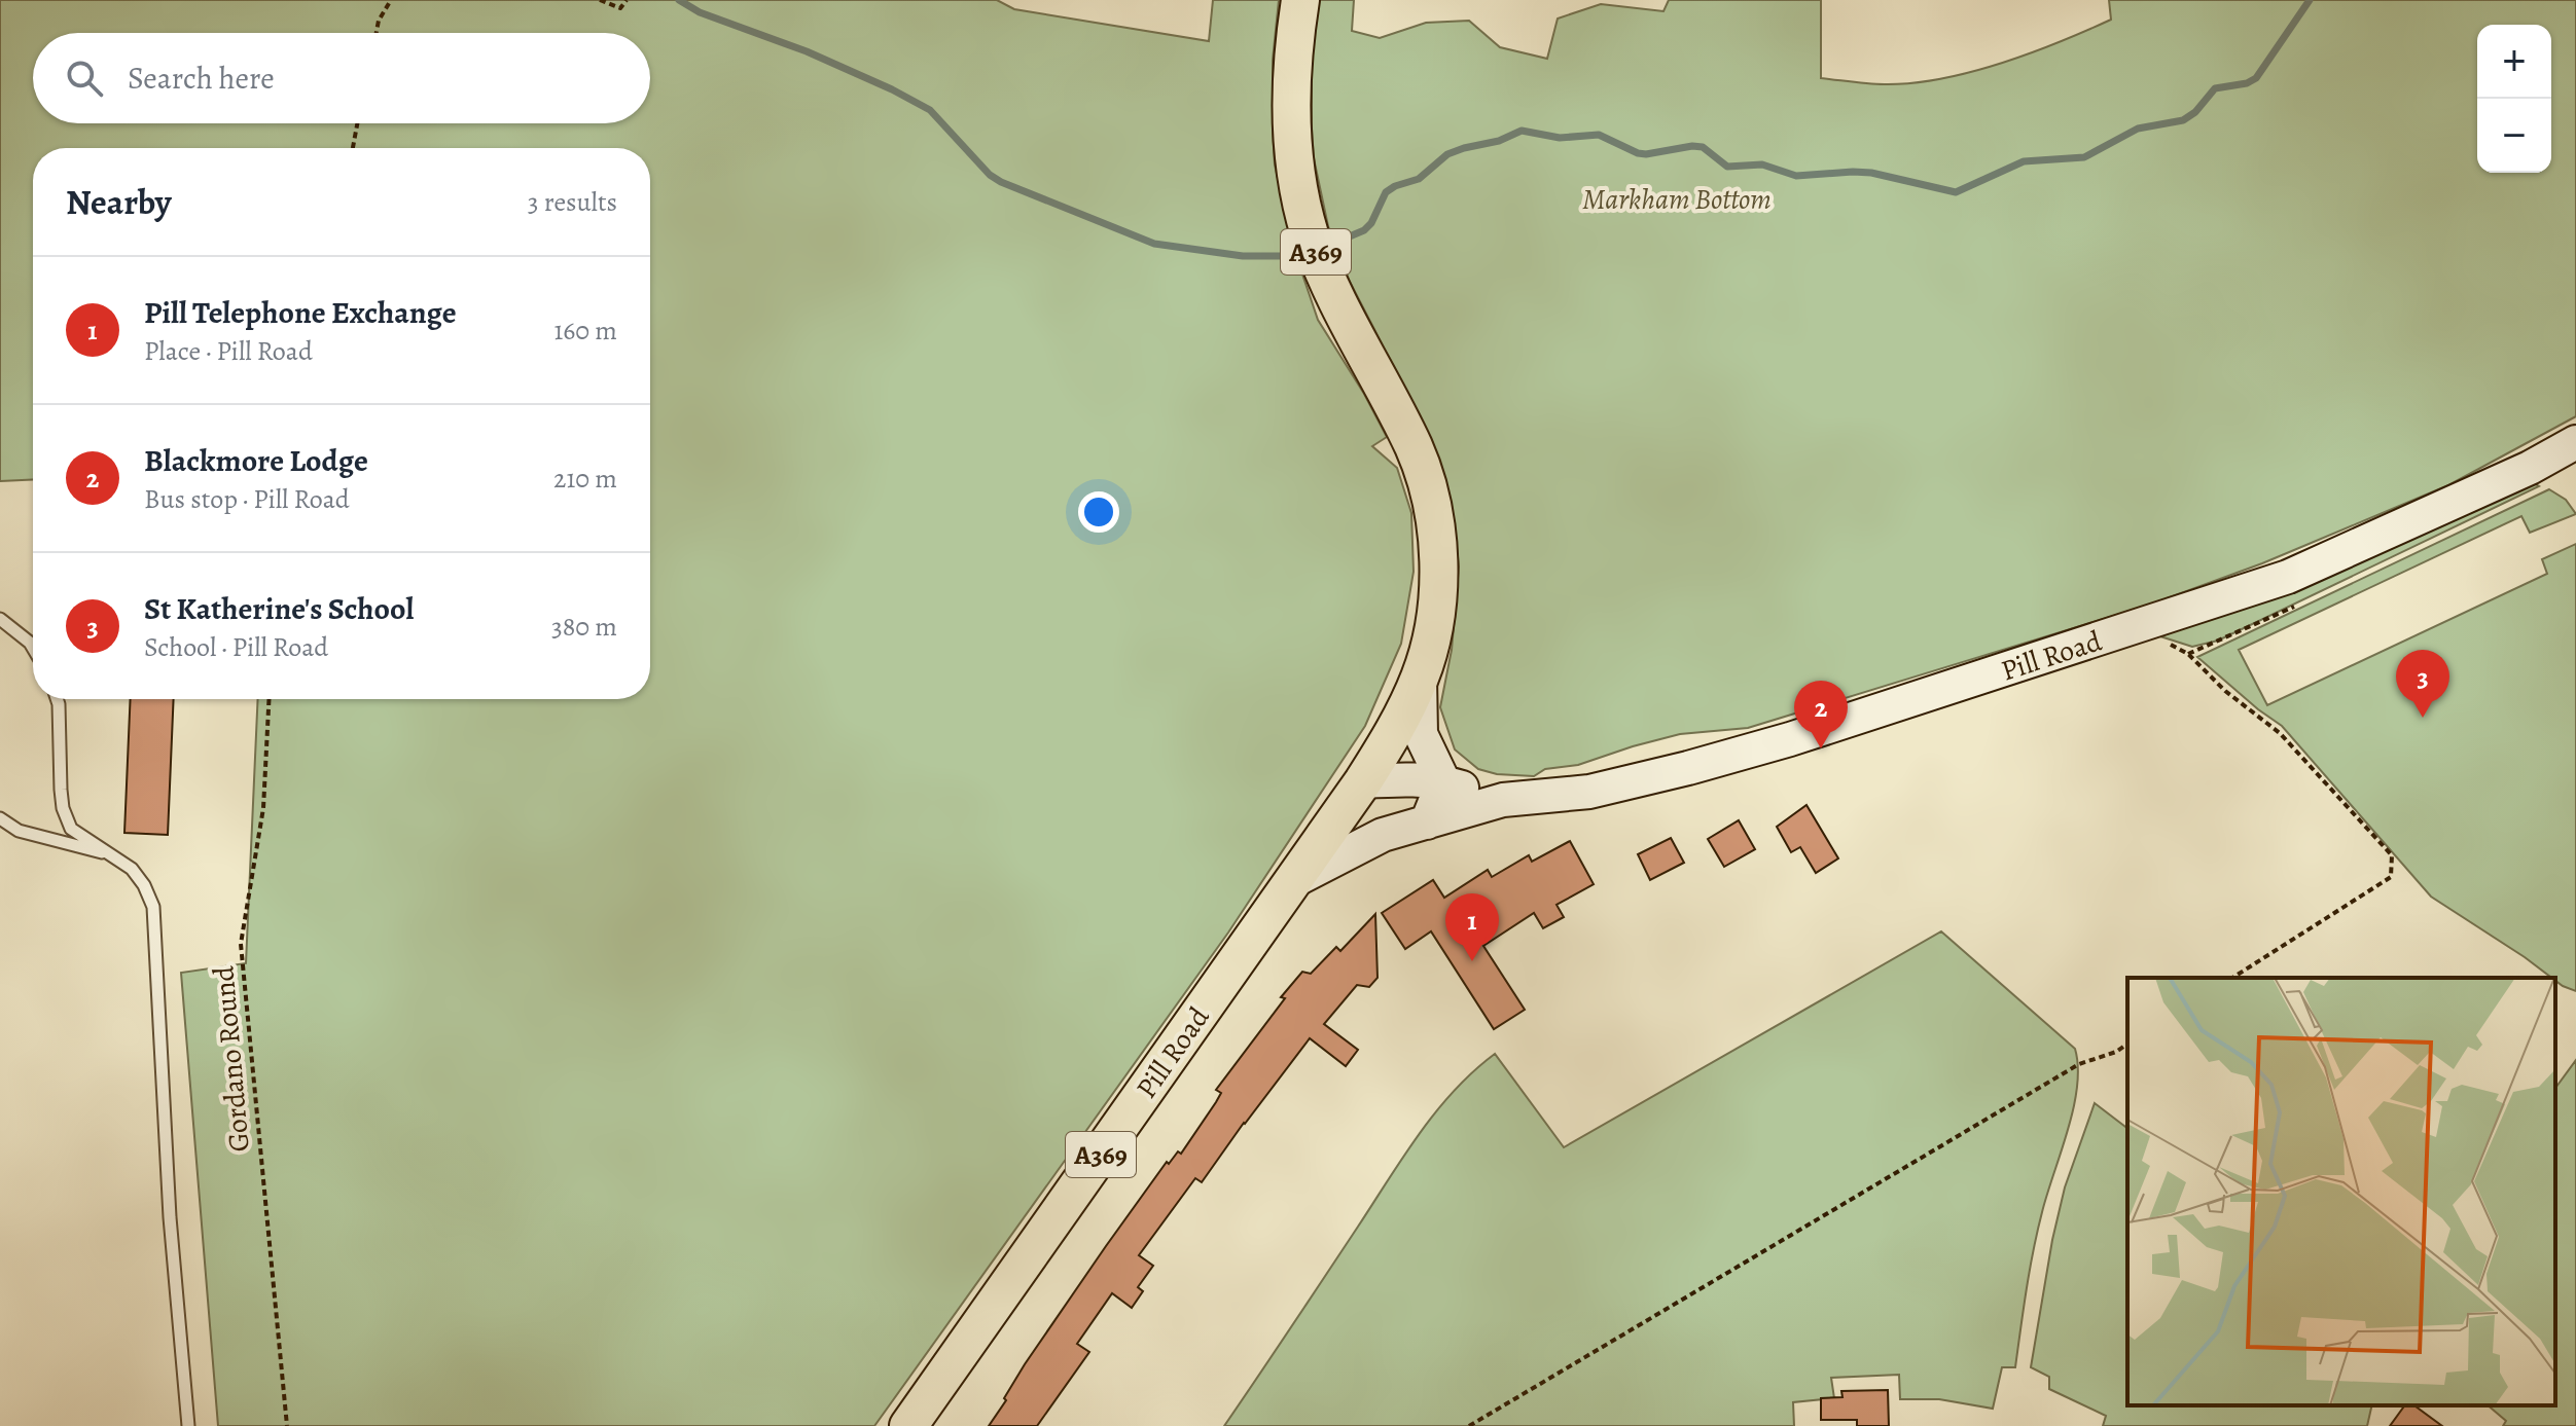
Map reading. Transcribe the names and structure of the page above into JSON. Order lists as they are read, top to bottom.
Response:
{
  "streets": {
    "main road": ["A369", "Pill Road"],
    "path": ["Gordano Round"]
  },
  "crossings": [
    ["A369", "Pill Road"]
  ],
  "parks": ["Markham Bottom"],
  "page": {
    "map_buttons": ["+", "−"],
    "search": "Search here",
    "heading": ["Nearby", "3 results"],
    "list": [
      {
        "mark": "1",
        "name": "Pill Telephone Exchange",
        "note": "Place · Pill Road",
        "value": "160 m"
      },
      {
        "mark": "2",
        "name": "Blackmore Lodge",
        "note": "Bus stop · Pill Road",
        "value": "210 m"
      },
      {
        "mark": "3",
        "name": "St Katherine's School",
        "note": "School · Pill Road",
        "value": "380 m"
      }
    ],
    "pins": ["3", "2", "1"]
  }
}
